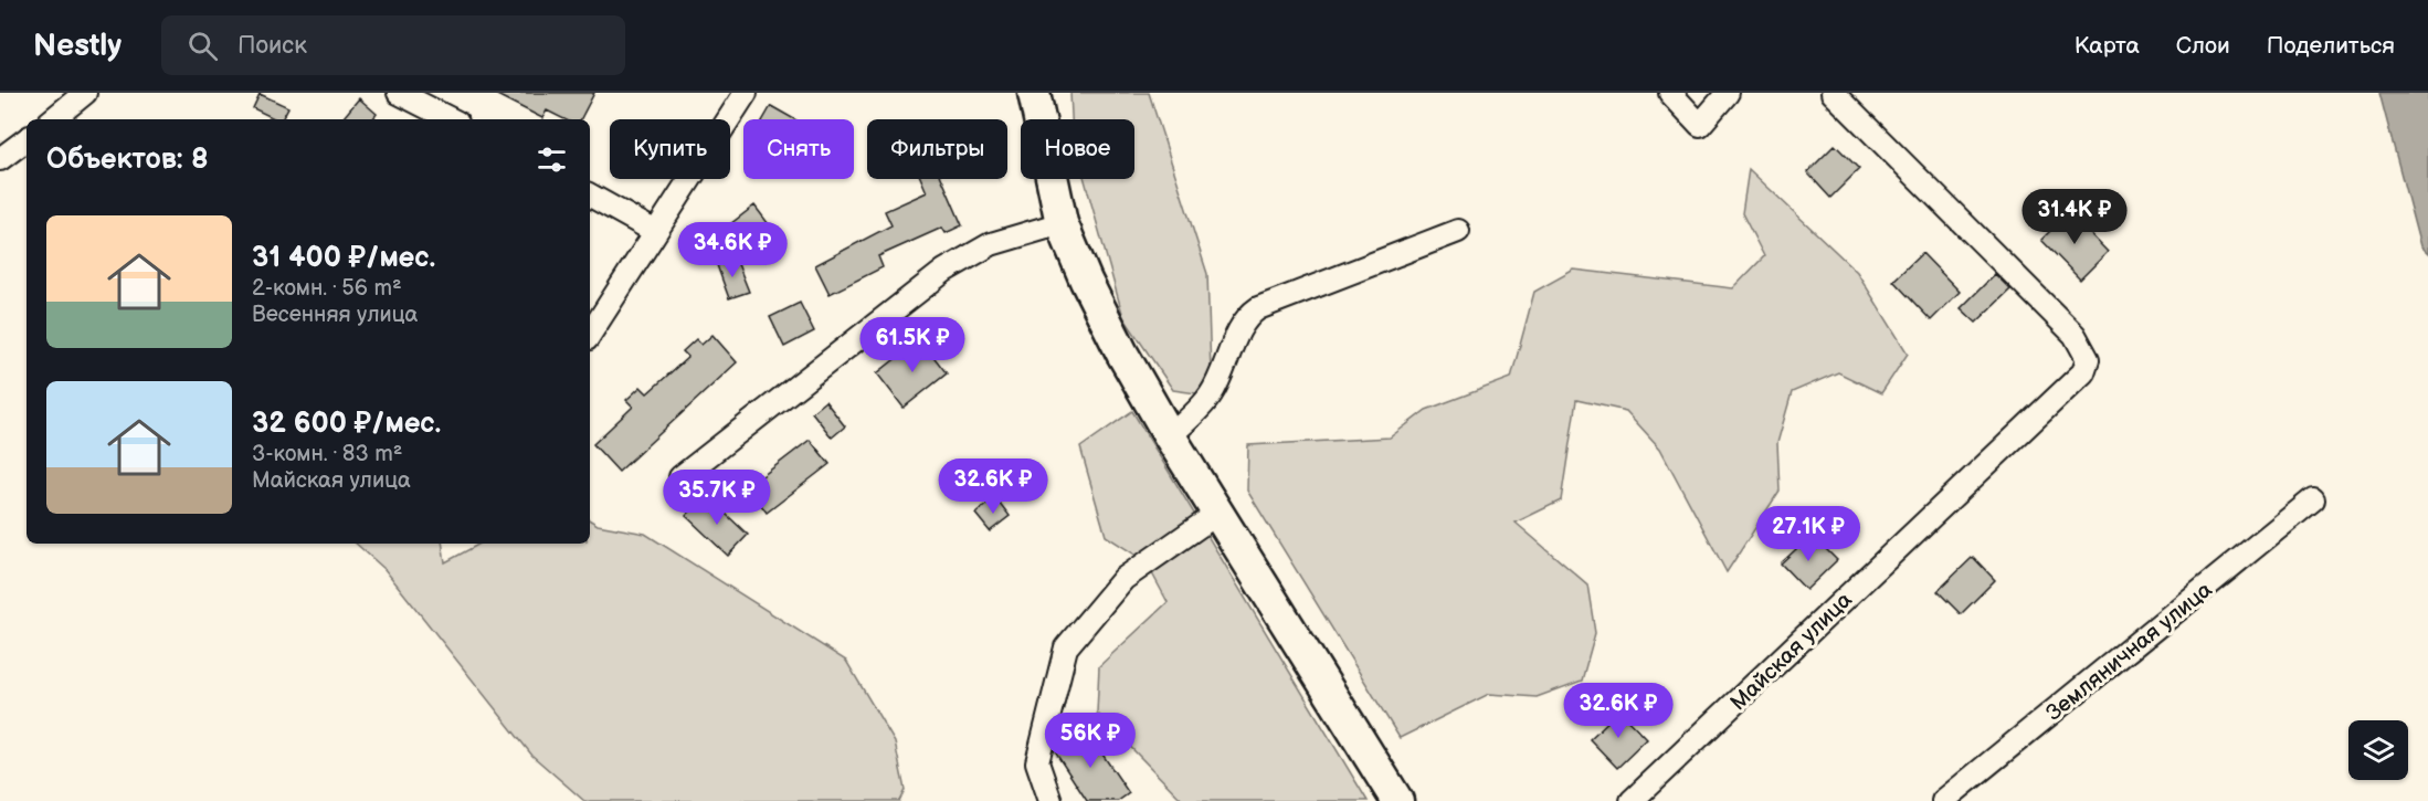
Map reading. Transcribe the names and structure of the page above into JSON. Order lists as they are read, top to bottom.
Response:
{
  "streets": {
    "street": ["Майская улица", "Земляничная улица"]
  },
  "page": {
    "header": "Nestly",
    "search": "Поиск",
    "nav": ["Карта", "Слои", "Поделиться"],
    "chip": [
      "Купить",
      "Снять",
      "Фильтры",
      "Новое"
    ],
    "heading": "Объектов: 8",
    "price": [
      "31.4K ₽",
      "34.6K ₽",
      "61.5K ₽",
      "32.6K ₽",
      "35.7K ₽",
      "27.1K ₽",
      "32.6K ₽",
      "56K ₽"
    ],
    "list": [
      {
        "name": "31 400 ₽/мес.",
        "note": "2-комн. · 56 m² · Весенняя улица"
      },
      {
        "name": "32 600 ₽/мес.",
        "note": "3-комн. · 83 m² · Майская улица"
      }
    ]
  }
}
